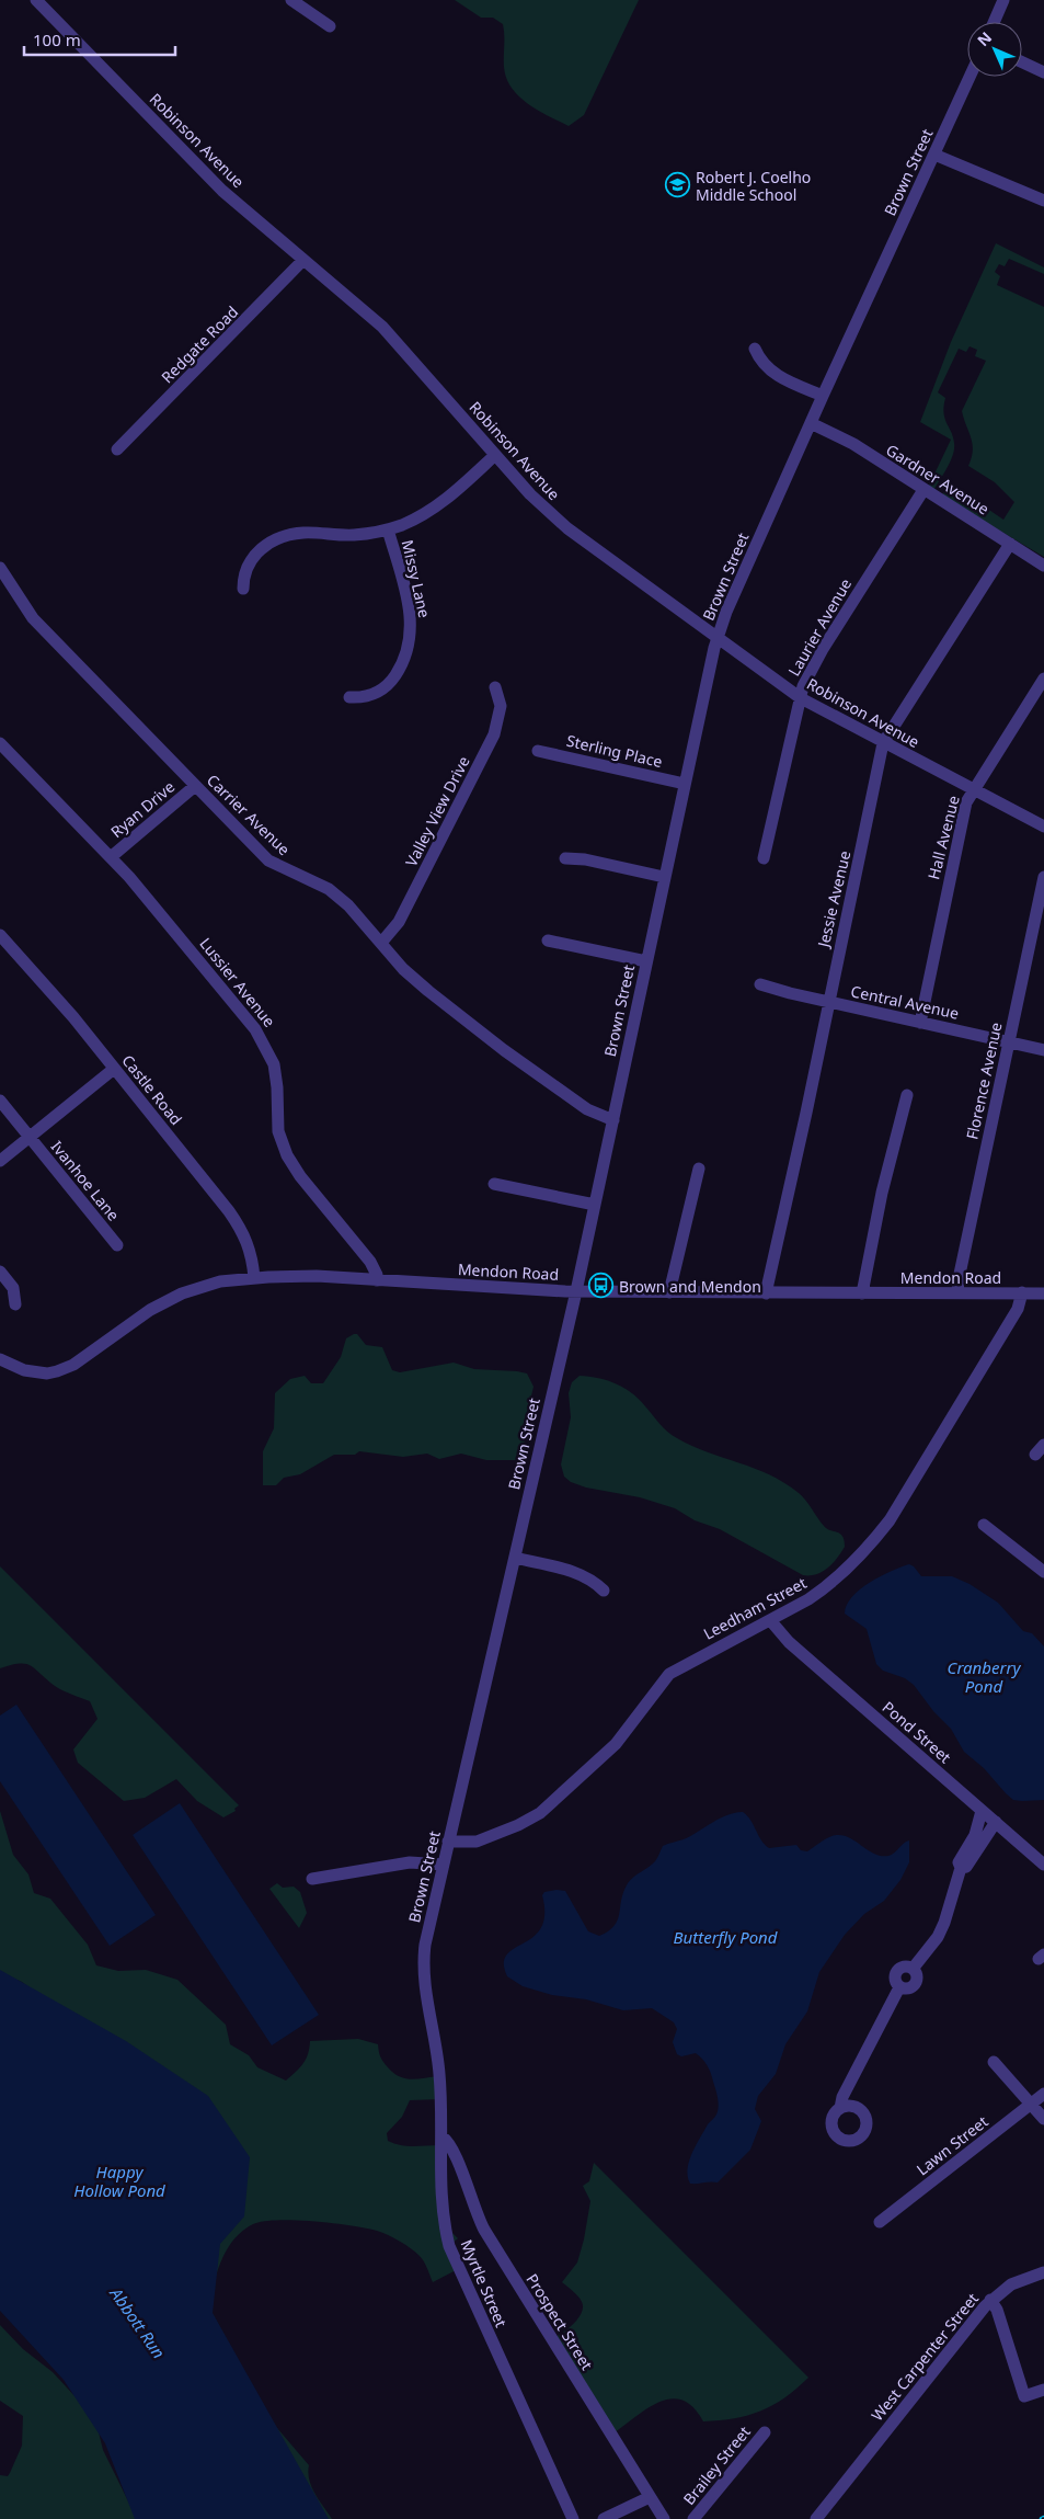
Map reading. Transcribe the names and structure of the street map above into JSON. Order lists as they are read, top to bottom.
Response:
{
  "streets": {
    "street": [
      "Robinson Avenue",
      "Brown Street",
      "Redgate Road",
      "Gardner Avenue",
      "Missy Lane",
      "Laurier Avenue",
      "Sterling Place",
      "Ryan Drive",
      "Valley View Drive",
      "Carrier Avenue",
      "Hall Avenue",
      "Jessie Avenue",
      "Lussier Avenue",
      "Central Avenue",
      "Florence Avenue",
      "Castle Road",
      "Ivanhoe Lane",
      "Mendon Road",
      "Leedham Street",
      "Pond Street",
      "Lawn Street",
      "Myrtle Street",
      "Prospect Street",
      "West Carpenter Street",
      "Brailey Street"
    ]
  },
  "crossings": [
    ["Robinson Avenue", "Brown Street"],
    ["Robinson Avenue", "Redgate Road"],
    ["Robinson Avenue", "Laurier Avenue"],
    ["Robinson Avenue", "Hall Avenue"],
    ["Robinson Avenue", "Jessie Avenue"],
    ["Brown Street", "Gardner Avenue"],
    ["Brown Street", "Sterling Place"],
    ["Brown Street", "Carrier Avenue"],
    ["Brown Street", "Mendon Road"],
    ["Brown Street", "Leedham Street"],
    ["Brown Street", "Myrtle Street"],
    ["Gardner Avenue", "Laurier Avenue"],
    ["Gardner Avenue", "Jessie Avenue"],
    ["Ryan Drive", "Carrier Avenue"],
    ["Ryan Drive", "Lussier Avenue"],
    ["Valley View Drive", "Carrier Avenue"],
    ["Hall Avenue", "Central Avenue"],
    ["Jessie Avenue", "Central Avenue"],
    ["Jessie Avenue", "Mendon Road"],
    ["Lussier Avenue", "Mendon Road"],
    ["Central Avenue", "Florence Avenue"],
    ["Florence Avenue", "Mendon Road"],
    ["Castle Road", "Mendon Road"],
    ["Mendon Road", "Leedham Street"],
    ["Leedham Street", "Pond Street"],
    ["Myrtle Street", "Prospect Street"]
  ],
  "water": [
    "Cranberry Pond",
    "Butterfly Pond",
    "Happy Hollow Pond",
    "Abbott Run"
  ],
  "places": {
    "school or university": ["Robert J. Coelho Middle School"],
    "bus stop": ["Brown and Mendon"]
  },
  "scale_bar": "100 m",
  "north": "top left"
}
